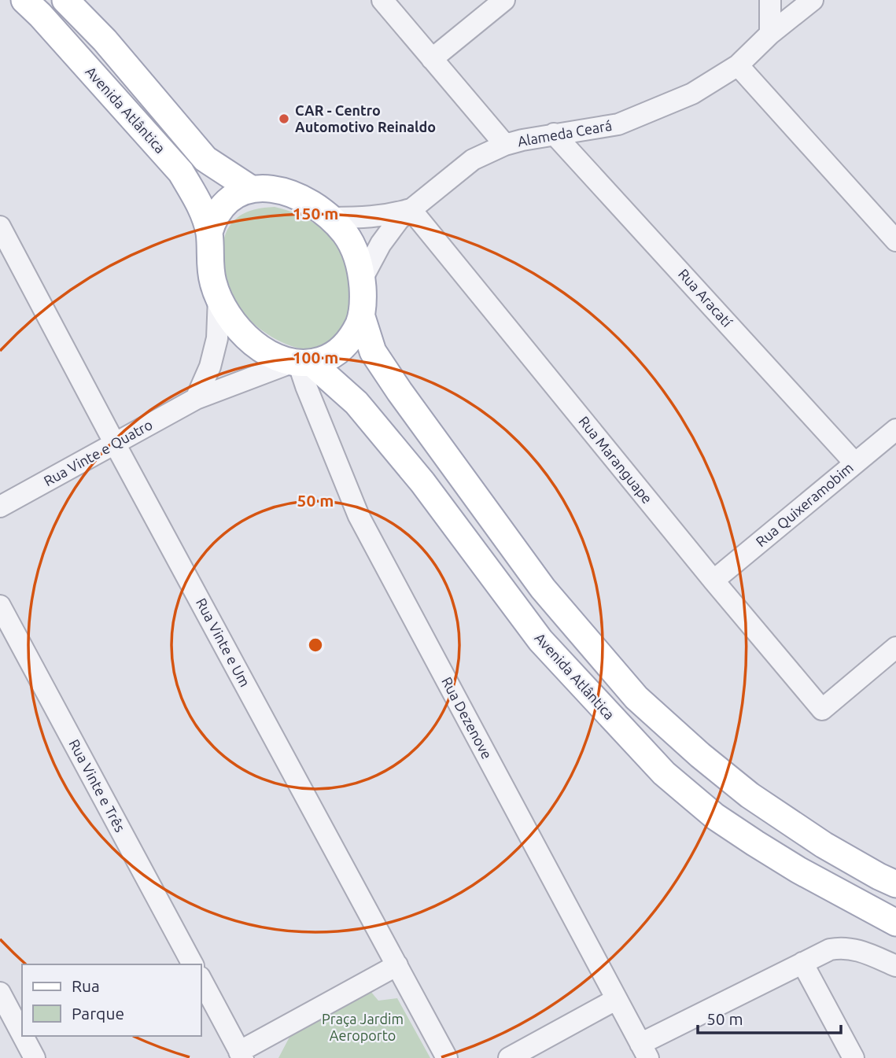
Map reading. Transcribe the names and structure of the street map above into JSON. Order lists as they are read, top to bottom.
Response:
{
  "streets": {
    "main road": ["Avenida Atlântica"],
    "street": [
      "Alameda Ceará",
      "Rua Aracatí",
      "Rua Vinte e Quatro",
      "Rua Maranguape",
      "Rua Quixeramobim",
      "Rua Vinte e Um",
      "Rua Dezenove",
      "Rua Vinte e Três"
    ]
  },
  "crossings": [
    ["Avenida Atlântica", "Alameda Ceará"],
    ["Avenida Atlântica", "Rua Vinte e Quatro"],
    ["Avenida Atlântica", "Rua Dezenove"],
    ["Alameda Ceará", "Rua Aracatí"],
    ["Alameda Ceará", "Rua Vinte e Quatro"],
    ["Alameda Ceará", "Rua Maranguape"],
    ["Alameda Ceará", "Rua Dezenove"],
    ["Rua Aracatí", "Rua Quixeramobim"],
    ["Rua Vinte e Quatro", "Rua Vinte e Um"],
    ["Rua Vinte e Quatro", "Rua Dezenove"],
    ["Rua Maranguape", "Rua Quixeramobim"]
  ],
  "parks": ["Praça Jardim Aeroporto"],
  "places": ["CAR - Centro Automotivo Reinaldo"],
  "legend": ["Rua", "Parque"],
  "scale_bar": "50 m",
  "rings": ["150 m", "100 m", "50 m"]
}
